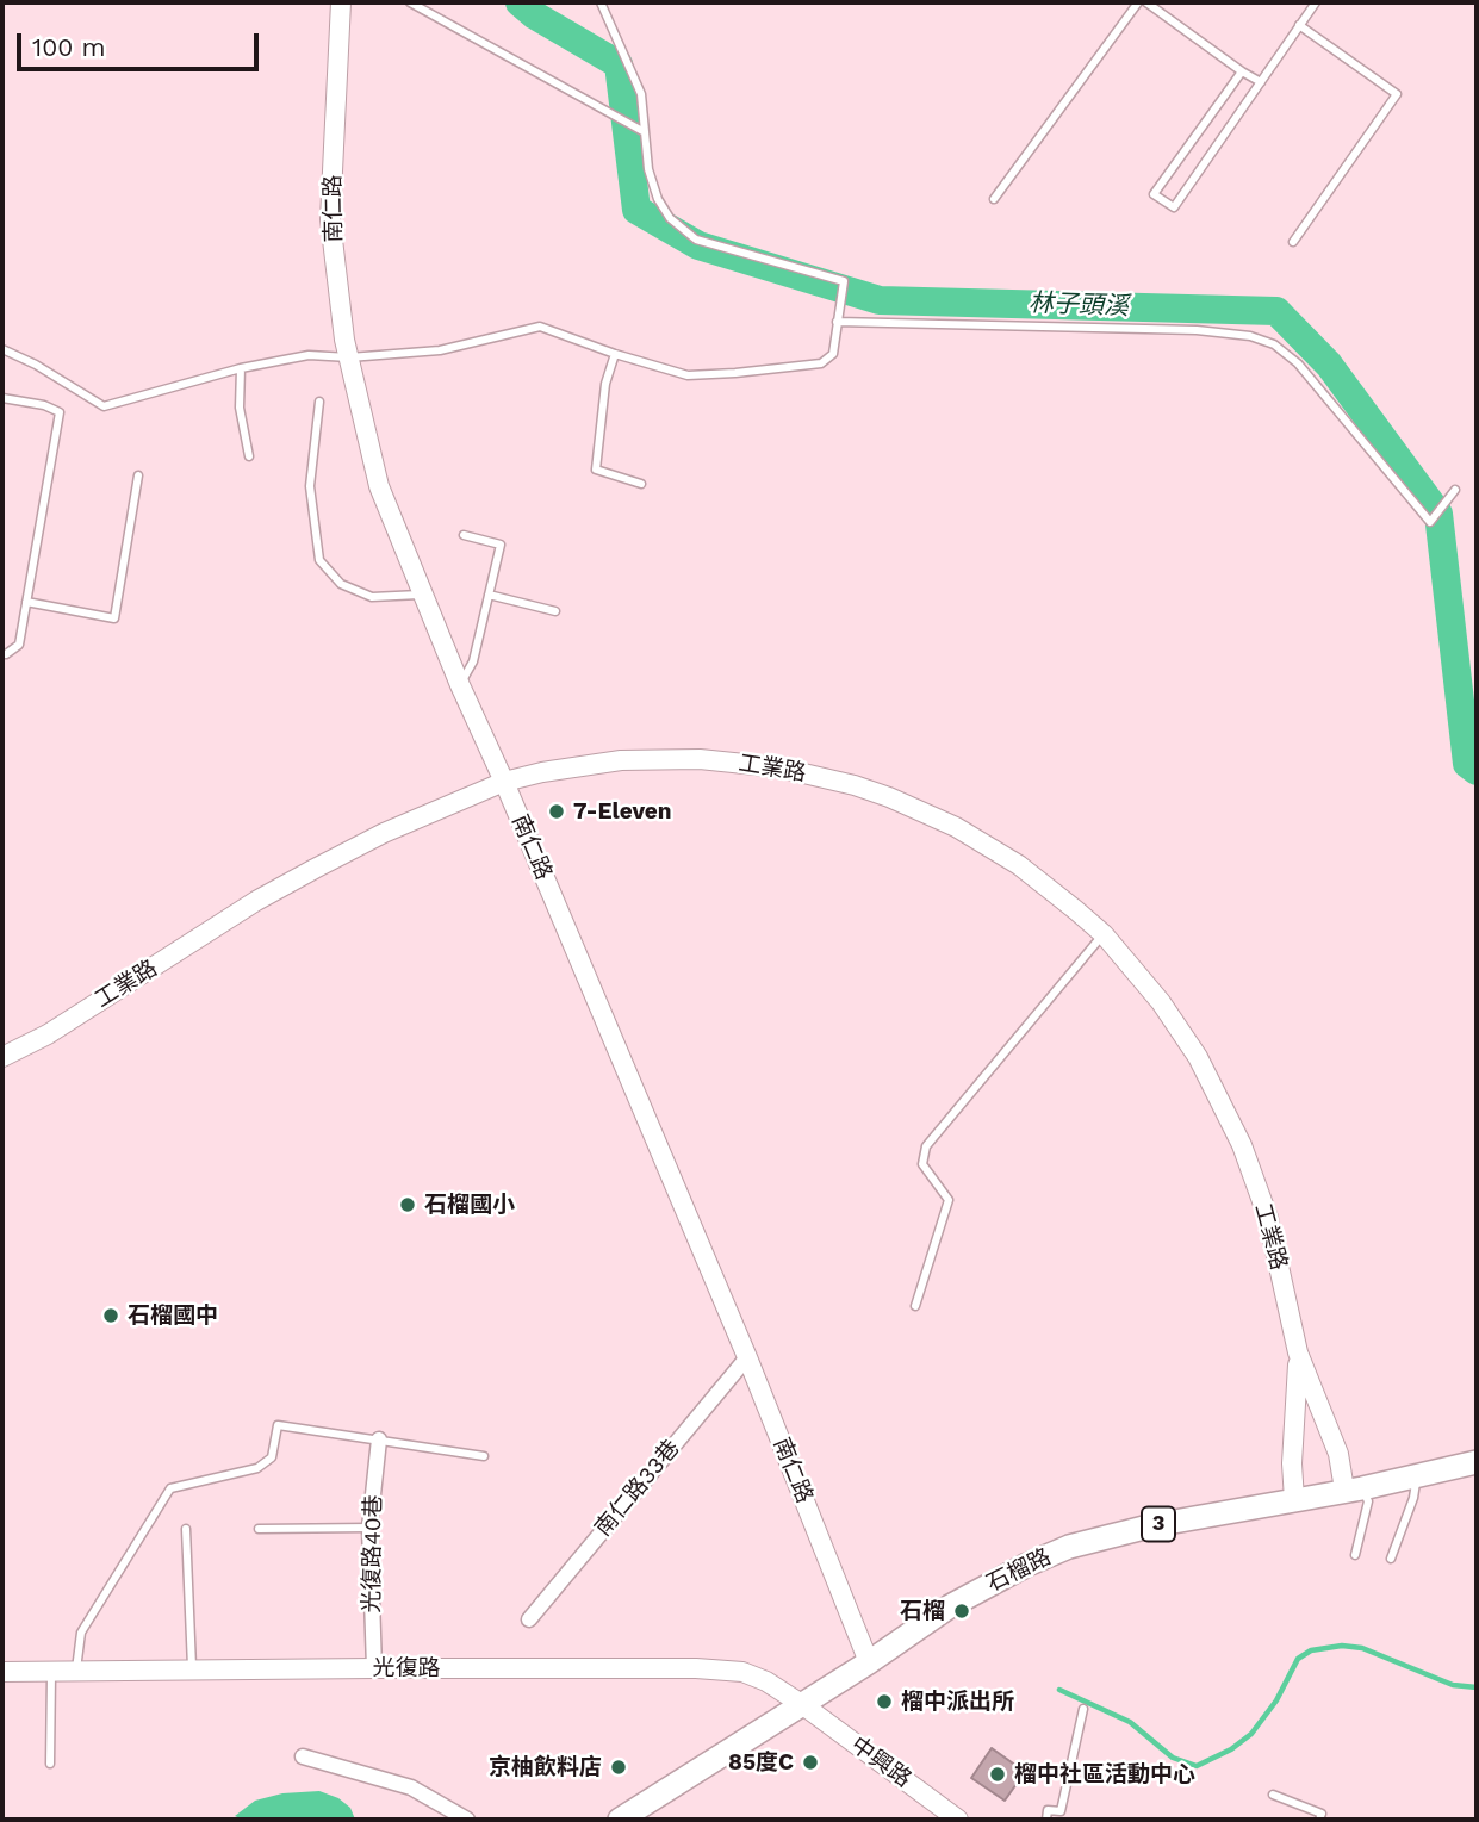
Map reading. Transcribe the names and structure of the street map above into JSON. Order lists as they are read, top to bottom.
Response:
{
  "streets": {
    "main road": ["3", "石榴路"],
    "street": [
      "南仁路",
      "工業路",
      "南仁路33巷",
      "光復路40巷",
      "光復路",
      "中興路"
    ]
  },
  "crossings": [
    ["南仁路", "工業路"],
    ["南仁路", "南仁路33巷"],
    ["南仁路", "石榴路"],
    ["工業路", "石榴路"],
    ["光復路40巷", "光復路"],
    ["石榴路", "光復路"],
    ["石榴路", "中興路"],
    ["光復路", "中興路"]
  ],
  "water": ["林子頭溪"],
  "places": [
    "7-Eleven",
    "石榴國小",
    "石榴國中",
    "石榴",
    "榴中派出所",
    "85度C",
    "京柚飲料店",
    "榴中社區活動中心"
  ],
  "scale_bar": "100 m"
}
